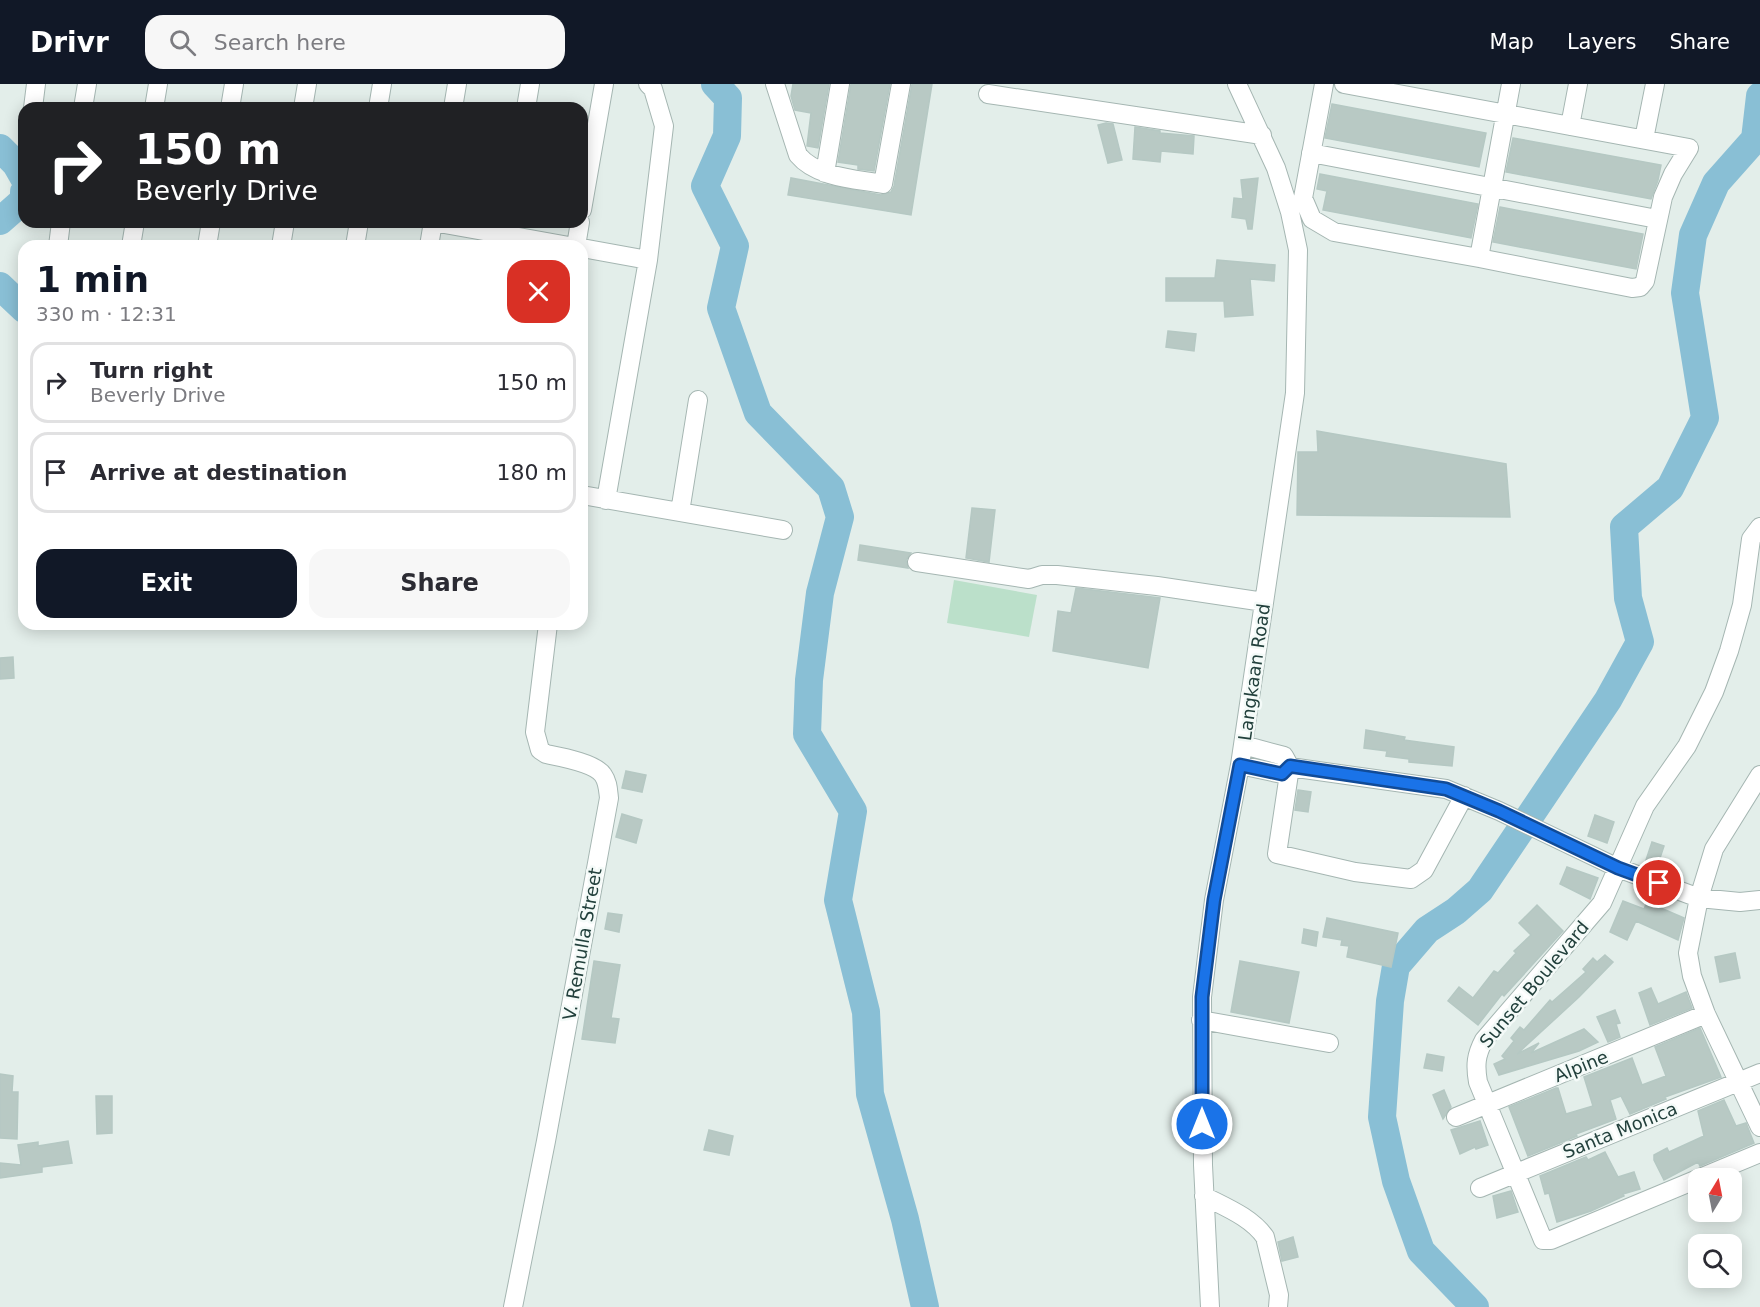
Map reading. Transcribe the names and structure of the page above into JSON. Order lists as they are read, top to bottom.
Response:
{
  "streets": {
    "street": [
      "Langkaan Road",
      "V. Remulla Street",
      "Sunset Boulevard",
      "Alpine",
      "Santa Monica"
    ]
  },
  "crossings": [
    ["Sunset Boulevard", "Alpine"],
    ["Sunset Boulevard", "Santa Monica"]
  ],
  "north": "top",
  "page": {
    "header": "Drivr",
    "search": "Search here",
    "nav": ["Map", "Layers", "Share"],
    "turn": ["150 m", "Beverly Drive"],
    "heading": ["1 min", "330 m · 12:31"],
    "list": [
      {
        "name": "Turn right",
        "note": "Beverly Drive",
        "value": "150 m"
      },
      {
        "name": "Arrive at destination",
        "value": "180 m"
      }
    ],
    "buttons": ["Exit", "Share"]
  }
}
